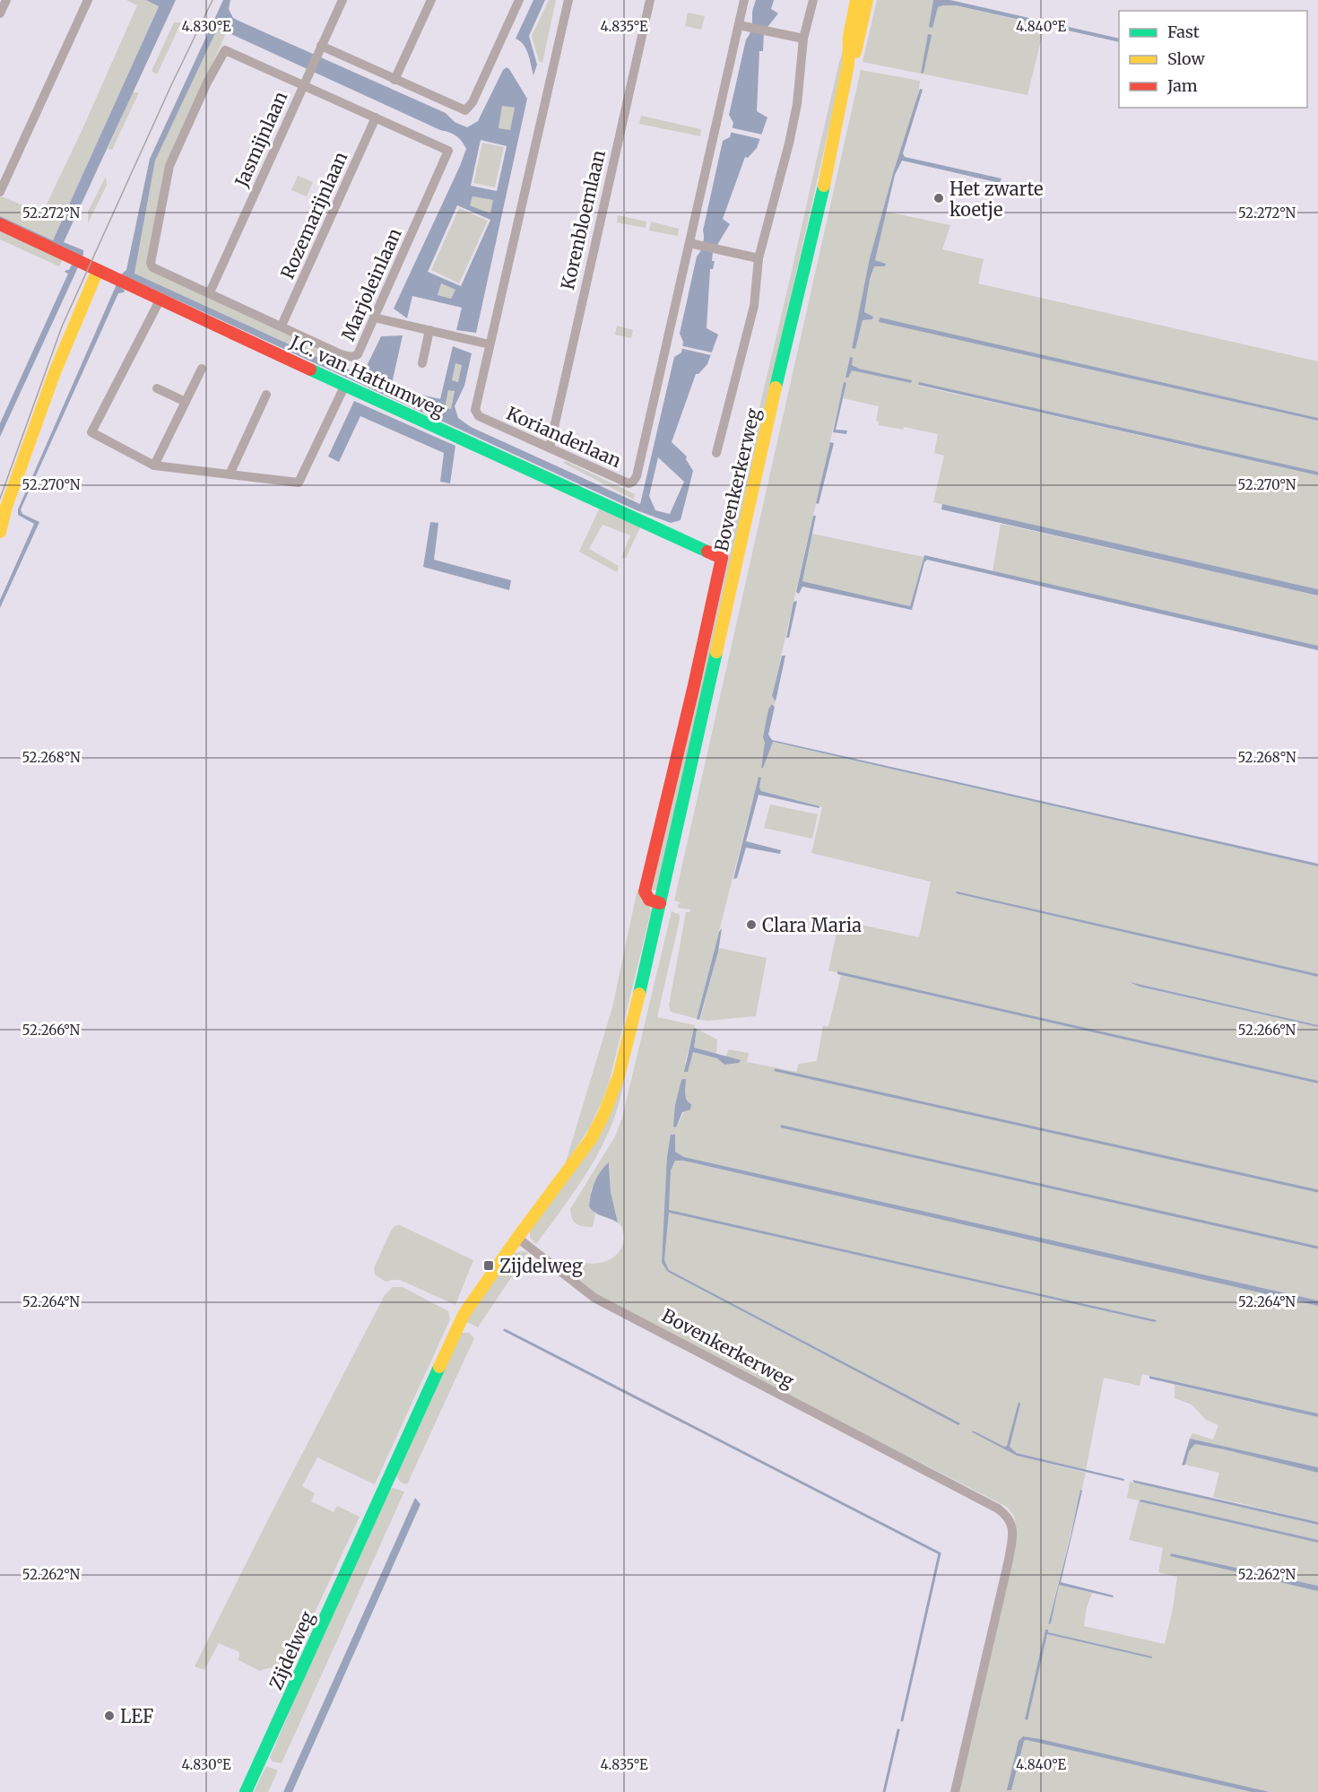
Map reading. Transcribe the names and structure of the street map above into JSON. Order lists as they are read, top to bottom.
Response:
{
  "streets": {
    "main road": ["J.C. van Hattumweg", "Bovenkerkerweg", "Zijdelweg"],
    "street": [
      "Jasmijnlaan",
      "Rozemarijnlaan",
      "Korenbloemlaan",
      "Marjoleinlaan",
      "Korianderlaan"
    ]
  },
  "crossings": [
    ["Jasmijnlaan", "Marjoleinlaan"],
    ["Rozemarijnlaan", "Marjoleinlaan"],
    ["Korenbloemlaan", "Korianderlaan"],
    ["J.C. van Hattumweg", "Bovenkerkerweg"],
    ["Bovenkerkerweg", "Zijdelweg"]
  ],
  "places": {
    "other": ["Het zwarte koetje", "Clara Maria", "LEF"],
    "transit": ["Zijdelweg"]
  },
  "legend": ["Fast", "Slow", "Jam"],
  "coordinates": [
    "4.830°E",
    "4.835°E",
    "4.840°E",
    "52.272°N",
    "52.270°N",
    "52.268°N",
    "52.266°N",
    "52.264°N",
    "52.262°N"
  ]
}
